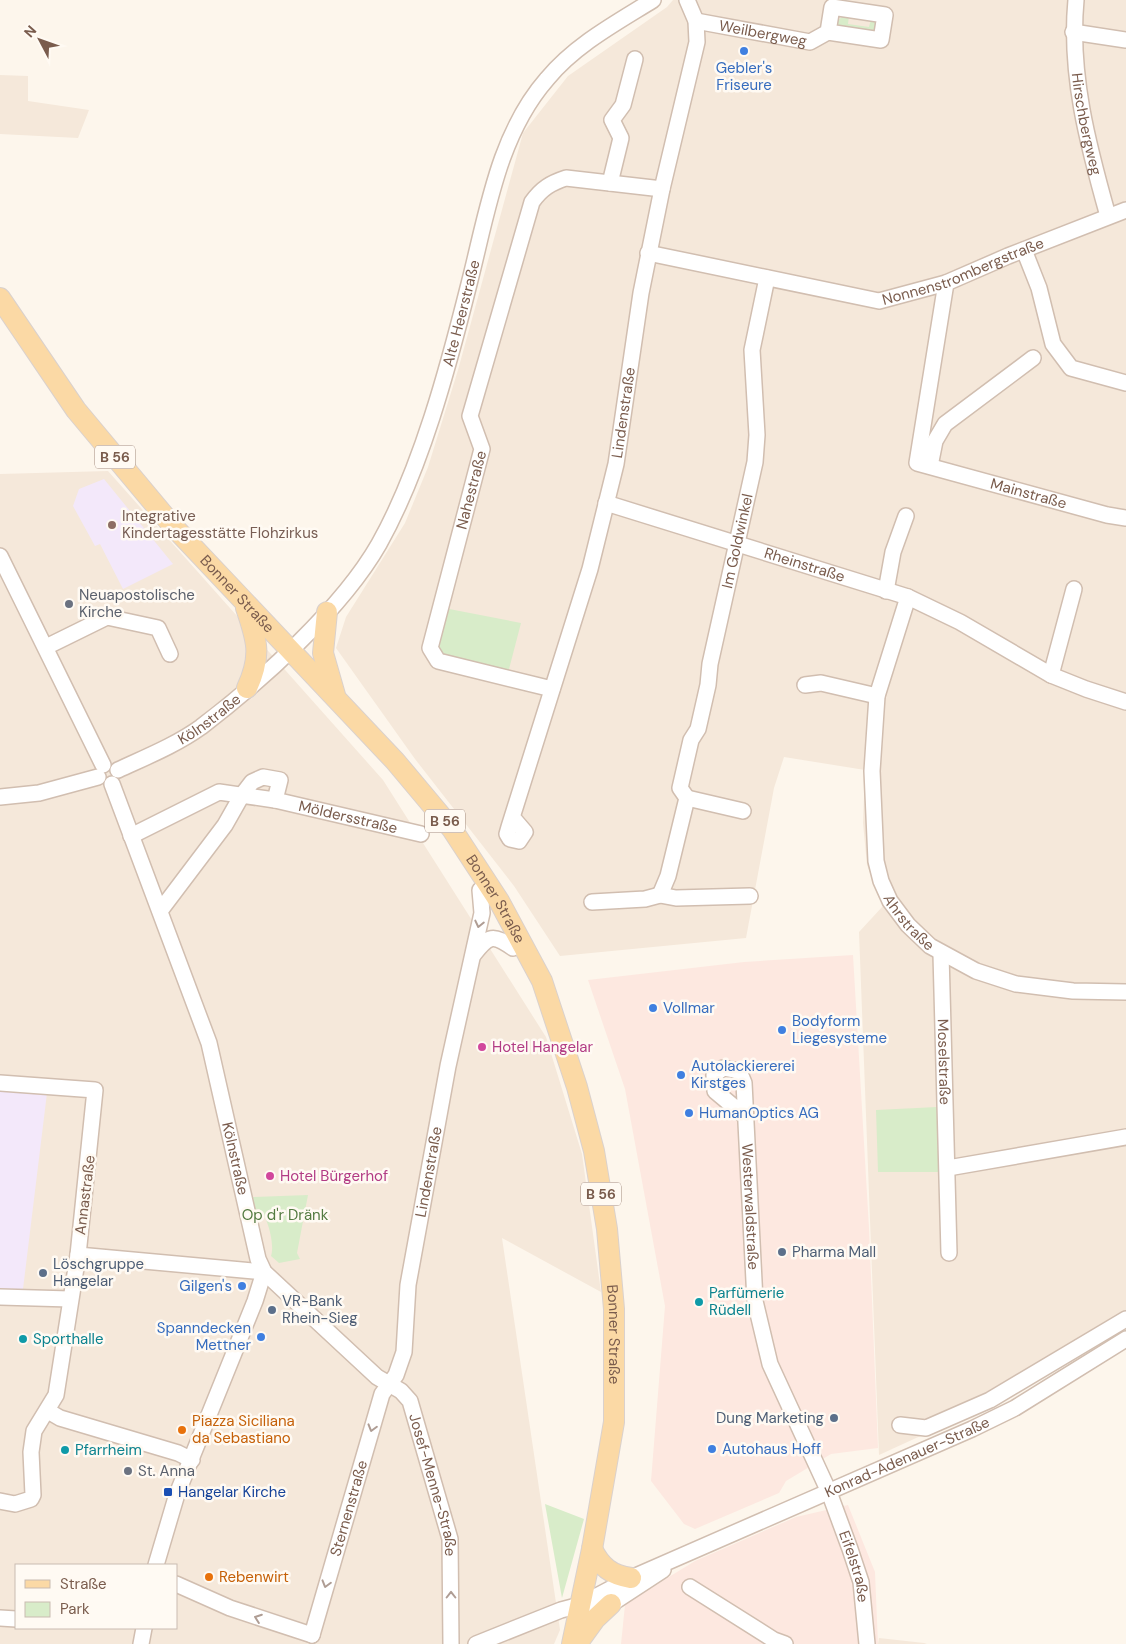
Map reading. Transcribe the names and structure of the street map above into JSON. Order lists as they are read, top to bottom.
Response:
{
  "streets": {
    "main road": ["B 56", "Bonner Straße"],
    "street": [
      "Weilbergweg",
      "Hirschbergweg",
      "Nonnenstrombergstraße",
      "Alte Heerstraße",
      "Lindenstraße",
      "Nahestraße",
      "Mainstraße",
      "Im Goldwinkel",
      "Rheinstraße",
      "Kölnstraße",
      "Möldersstraße",
      "Ahrstraße",
      "Moselstraße",
      "Annastraße",
      "Westerwaldstraße",
      "Konrad-Adenauer-Straße",
      "Josef-Menne-Straße",
      "Sternenstraße",
      "Eifelstraße"
    ]
  },
  "crossings": [
    ["Weilbergweg", "Lindenstraße"],
    ["Hirschbergweg", "Nonnenstrombergstraße"],
    ["Nonnenstrombergstraße", "Lindenstraße"],
    ["Nonnenstrombergstraße", "Im Goldwinkel"],
    ["Alte Heerstraße", "Bonner Straße"],
    ["Alte Heerstraße", "Kölnstraße"],
    ["Lindenstraße", "Nahestraße"],
    ["Lindenstraße", "Rheinstraße"],
    ["Lindenstraße", "Bonner Straße"],
    ["Lindenstraße", "Josef-Menne-Straße"],
    ["Lindenstraße", "Sternenstraße"],
    ["Im Goldwinkel", "Rheinstraße"],
    ["Rheinstraße", "Ahrstraße"],
    ["Bonner Straße", "Kölnstraße"],
    ["Bonner Straße", "Konrad-Adenauer-Straße"],
    ["Kölnstraße", "Josef-Menne-Straße"],
    ["Ahrstraße", "Moselstraße"],
    ["Westerwaldstraße", "Konrad-Adenauer-Straße"],
    ["Westerwaldstraße", "Eifelstraße"],
    ["Konrad-Adenauer-Straße", "Eifelstraße"],
    ["Josef-Menne-Straße", "Sternenstraße"]
  ],
  "one_way": ["Josef-Menne-Straße", "Sternenstraße"],
  "parks": ["Op d'r Dränk"],
  "places": {
    "other": [
      "Gebler's Friseure",
      "Integrative Kindertagesstätte Flohzirkus",
      "Neuapostolische Kirche",
      "Vollmar",
      "Bodyform Liegesysteme",
      "Hotel Hangelar",
      "Autolackiererei Kirstges",
      "HumanOptics AG",
      "Hotel Bürgerhof",
      "Pharma Mall",
      "Löschgruppe Hangelar",
      "Gilgen's",
      "Parfümerie Rüdell",
      "VR-Bank Rhein-Sieg",
      "Spanndecken Mettner",
      "Sporthalle",
      "Dung Marketing",
      "Piazza Siciliana da Sebastiano",
      "Autohaus Hoff",
      "Pfarrheim",
      "St. Anna",
      "Rebenwirt"
    ],
    "transit": ["Hangelar Kirche"]
  },
  "legend": ["Straße", "Park"],
  "north": "top left"
}
